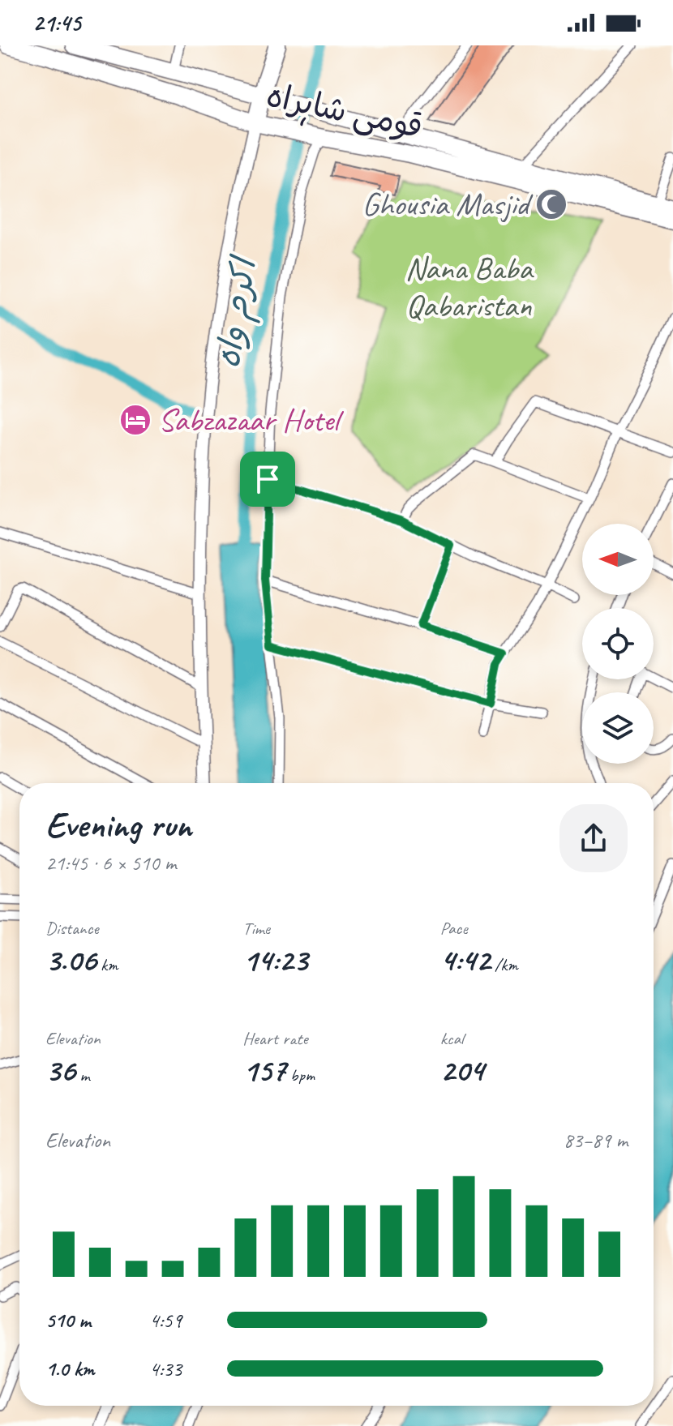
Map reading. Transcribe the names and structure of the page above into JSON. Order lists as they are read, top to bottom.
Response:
{
  "streets": {
    "highway": ["قومی شاہراہ"]
  },
  "water": ["اکرم واہ"],
  "parks": ["Nana Baba Qabaristan"],
  "places": {
    "mosque": ["Ghousia Masjid"],
    "hotel": ["Sabzazaar Hotel"]
  },
  "north": "left",
  "page": {
    "status": "21:45",
    "heading": ["Evening run", "21:45 · 6 × 510 m"],
    "stats": [
      ["Distance", "3.06 km"],
      ["Time", "14:23"],
      ["Pace", "4:42 /km"],
      ["Elevation", "36 m"],
      ["Heart rate", "157 bpm"],
      ["kcal", "204"]
    ],
    "chart": ["Elevation", "83–89 m"],
    "list": [
      {
        "name": "510 m",
        "note": "4:59"
      },
      {
        "name": "1.0 km",
        "note": "4:33"
      }
    ]
  }
}
